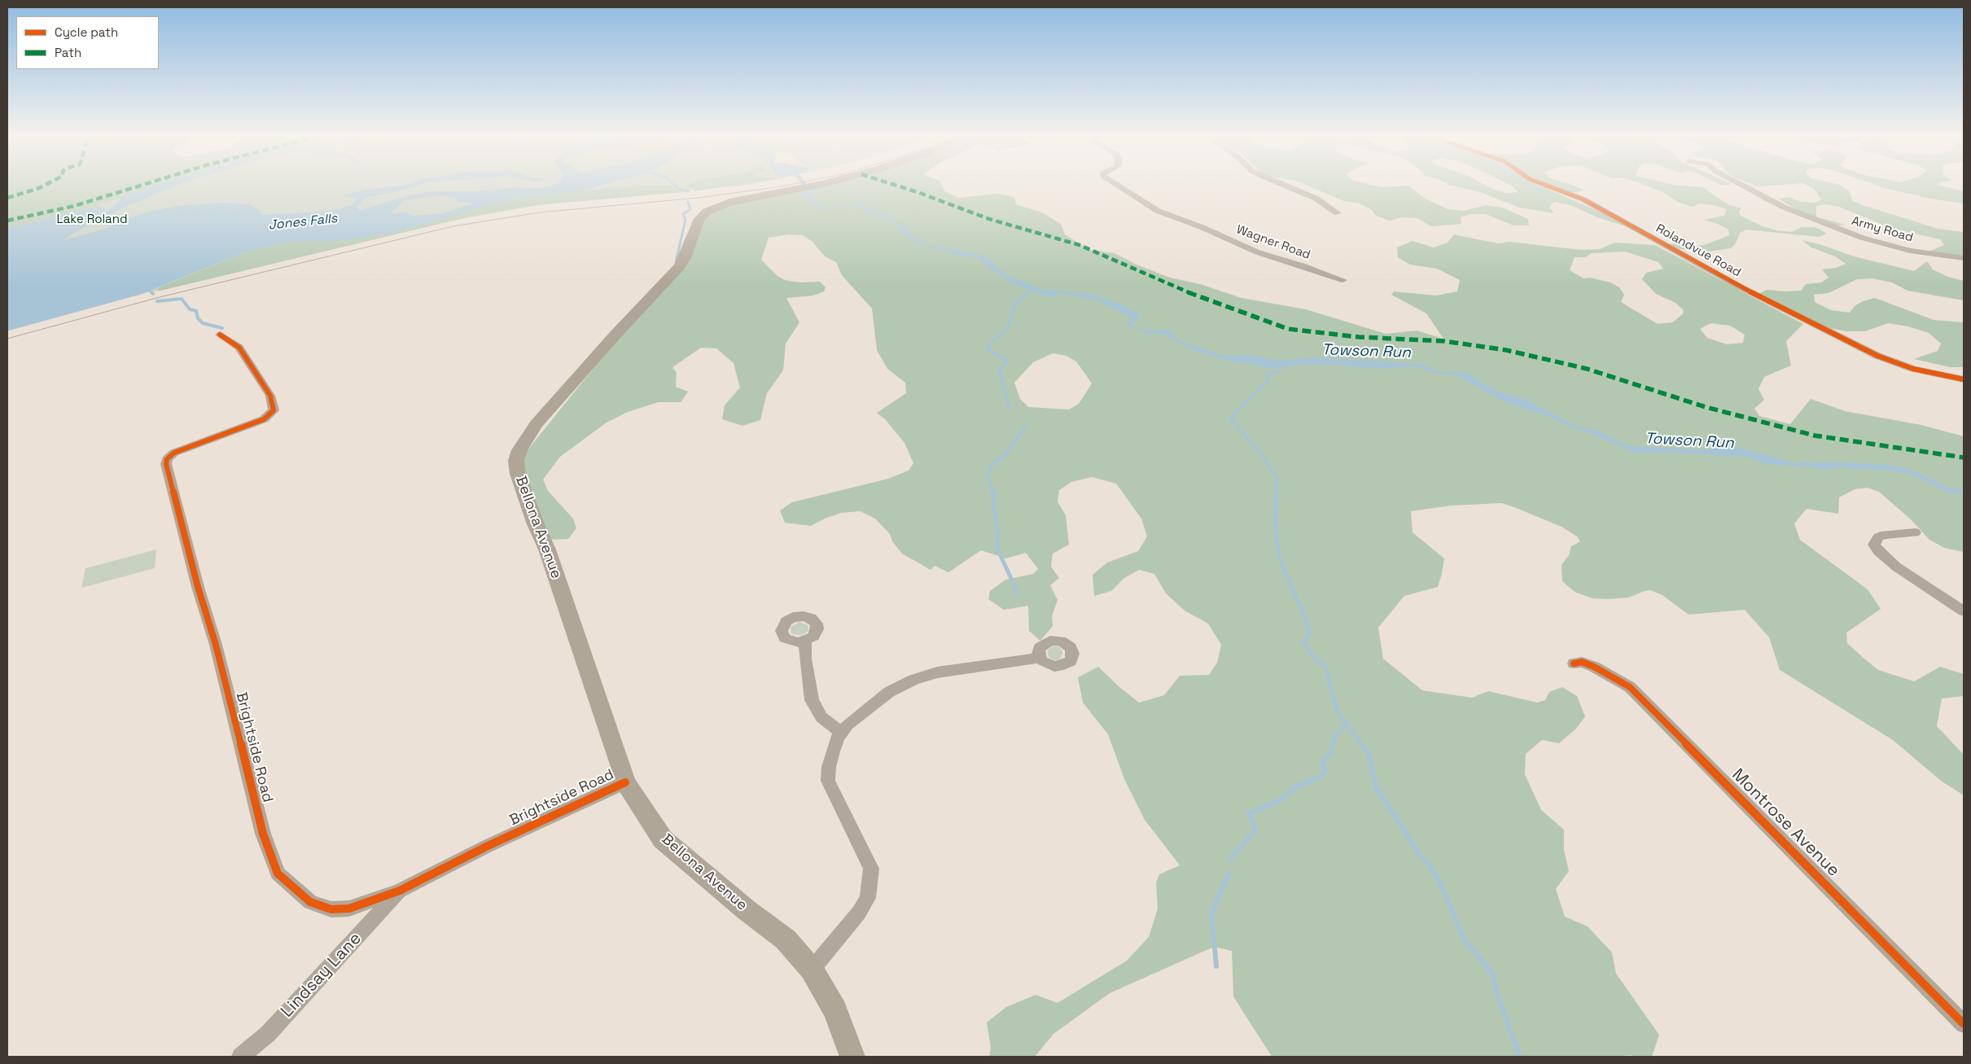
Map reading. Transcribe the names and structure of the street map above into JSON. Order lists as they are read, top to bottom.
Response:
{
  "streets": {
    "main road": ["Bellona Avenue"],
    "street": [
      "Army Road",
      "Wagner Road",
      "Rolandvue Road",
      "Brightside Road",
      "Montrose Avenue",
      "Lindsay Lane"
    ]
  },
  "crossings": [
    ["Bellona Avenue", "Brightside Road"],
    ["Brightside Road", "Lindsay Lane"]
  ],
  "water": ["Jones Falls", "Towson Run"],
  "parks": ["Lake Roland"],
  "legend": ["Cycle path", "Path"]
}
